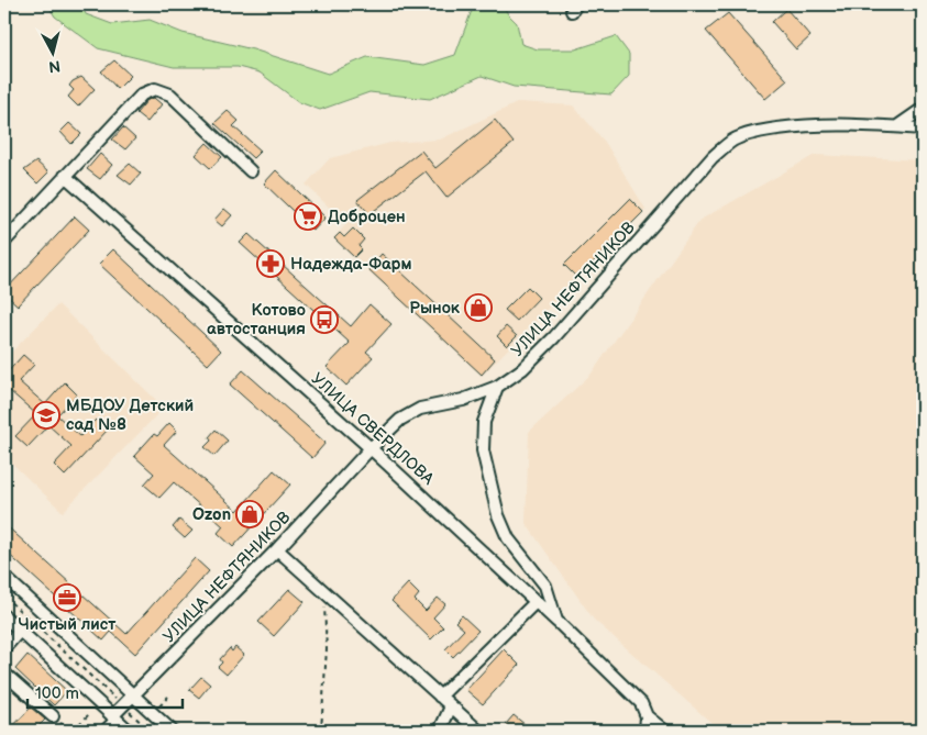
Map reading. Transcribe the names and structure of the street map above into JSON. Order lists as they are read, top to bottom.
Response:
{
  "streets": {
    "street": ["УЛИЦА НЕФТЯНИКОВ", "УЛИЦА СВЕРДЛОВА"]
  },
  "crossings": [
    ["УЛИЦА НЕФТЯНИКОВ", "УЛИЦА СВЕРДЛОВА"]
  ],
  "places": {
    "supermarket": ["Доброцен"],
    "pharmacy": ["Надежда-Фарм"],
    "shop": ["Рынок", "Ozon"],
    "bus stop": ["Котово автостанция"],
    "school or university": ["МБДОУ Детский сад №8"],
    "office": ["Чистый лист"]
  },
  "scale_bar": "100 m",
  "north": "bottom"
}
